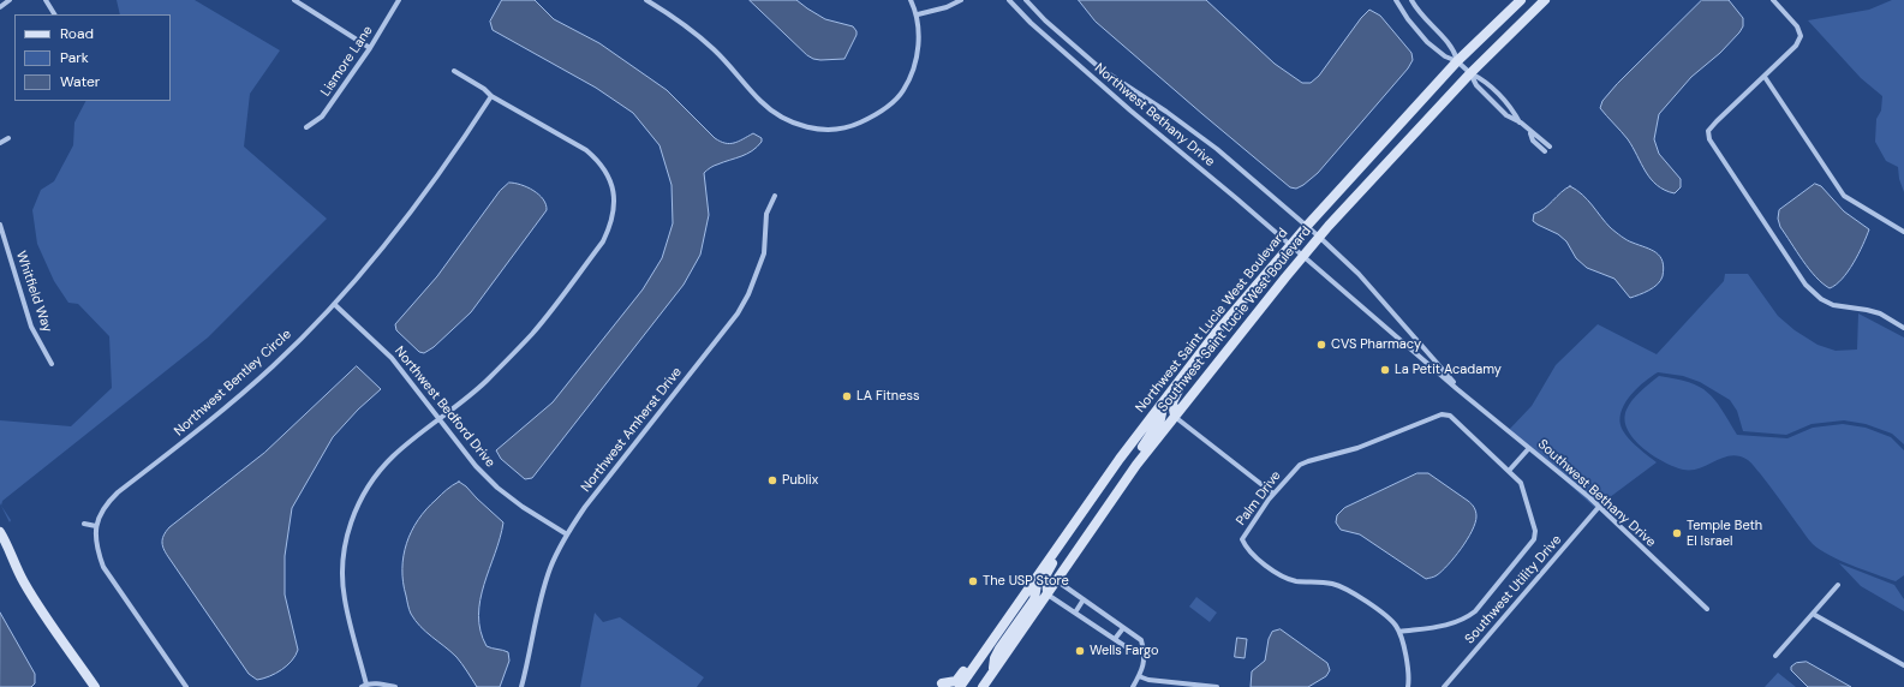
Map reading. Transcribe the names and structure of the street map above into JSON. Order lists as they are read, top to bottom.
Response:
{
  "streets": {
    "main road": ["Southwest Saint Lucie West Boulevard", "Northwest Saint Lucie West Boulevard"],
    "street": [
      "Lismore Lane",
      "Northwest Bethany Drive",
      "Whitfield Way",
      "Northwest Bentley Circle",
      "Northwest Bedford Drive",
      "Northwest Amherst Drive",
      "Southwest Bethany Drive",
      "Palm Drive",
      "Southwest Utility Drive"
    ]
  },
  "crossings": [
    ["Northwest Bethany Drive", "Northwest Saint Lucie West Boulevard"],
    ["Northwest Bethany Drive", "Southwest Bethany Drive"],
    ["Southwest Saint Lucie West Boulevard", "Southwest Bethany Drive"],
    ["Northwest Saint Lucie West Boulevard", "Southwest Bethany Drive"],
    ["Northwest Bentley Circle", "Northwest Bedford Drive"],
    ["Northwest Bedford Drive", "Northwest Amherst Drive"],
    ["Southwest Bethany Drive", "Southwest Utility Drive"]
  ],
  "places": [
    "CVS Pharmacy",
    "La Petit Acadamy",
    "LA Fitness",
    "Publix",
    "Temple Beth El Israel",
    "The USP Store",
    "Wells Fargo"
  ],
  "legend": ["Road", "Park", "Water"]
}
